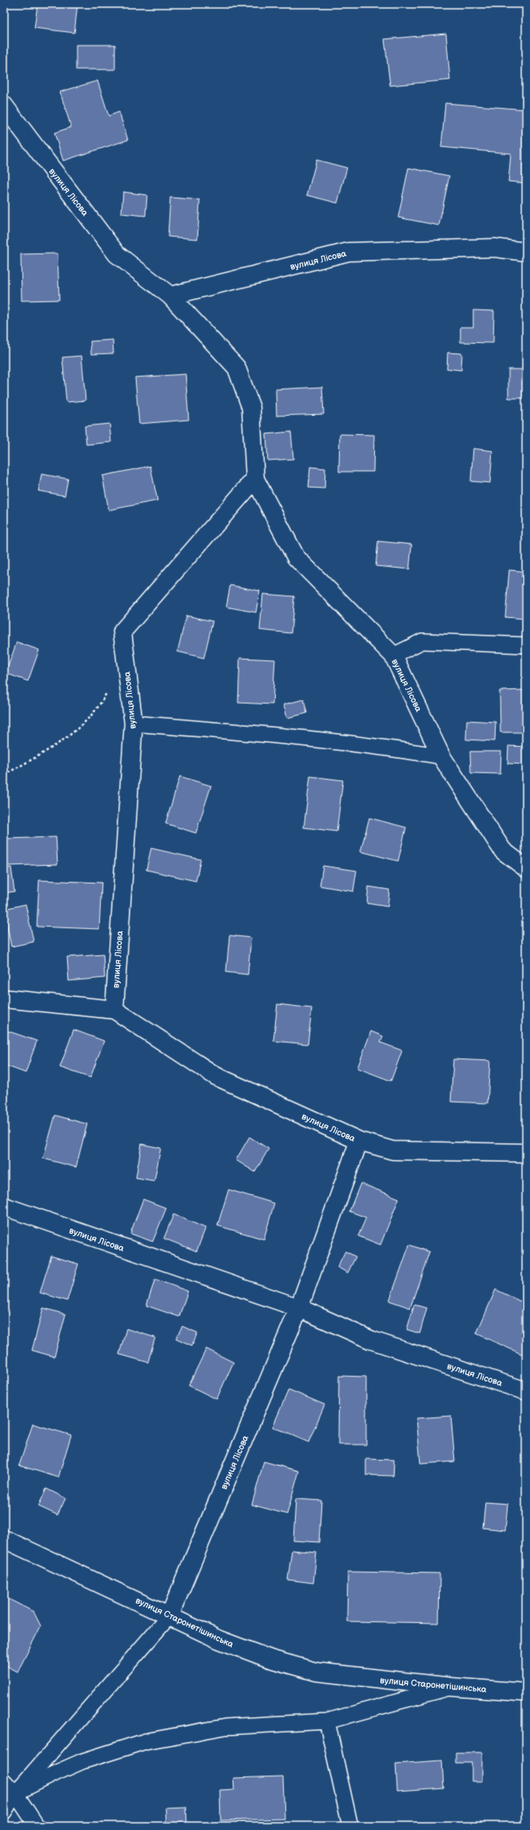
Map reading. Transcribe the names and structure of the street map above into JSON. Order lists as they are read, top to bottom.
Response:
{
  "streets": {
    "street": ["вулиця Лісова", "вулиця Старонетішинська"]
  },
  "crossings": [
    ["вулиця Лісова", "вулиця Старонетішинська"]
  ]
}
